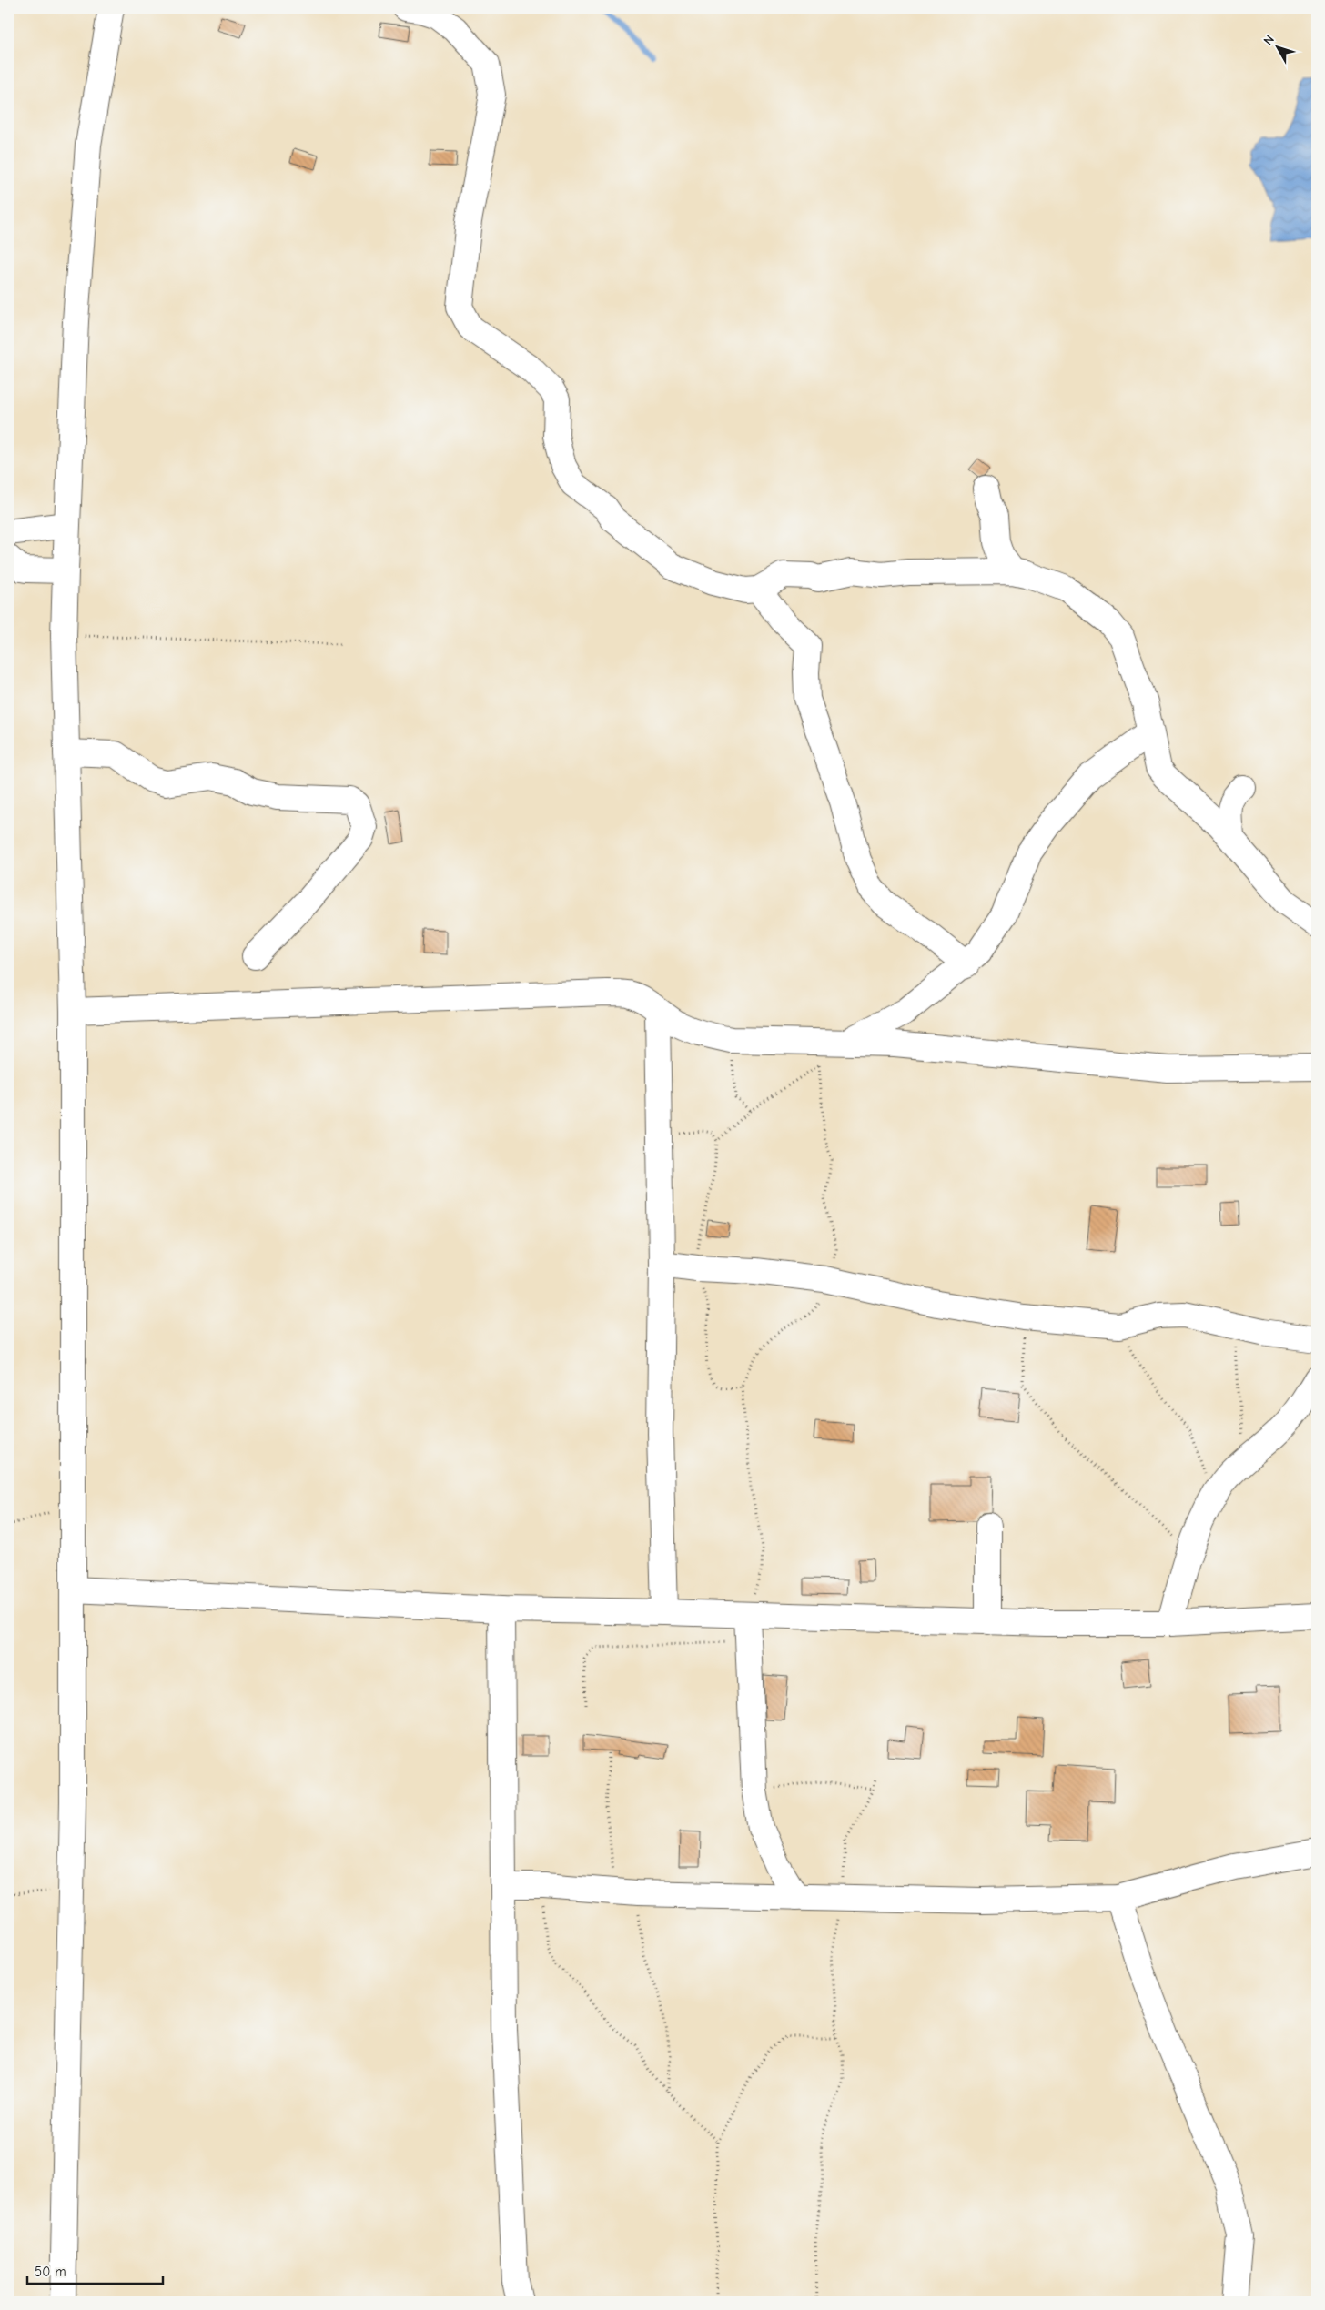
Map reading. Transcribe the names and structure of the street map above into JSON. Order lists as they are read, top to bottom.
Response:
{
  "scale_bar": "50 m",
  "north": "top left"
}
